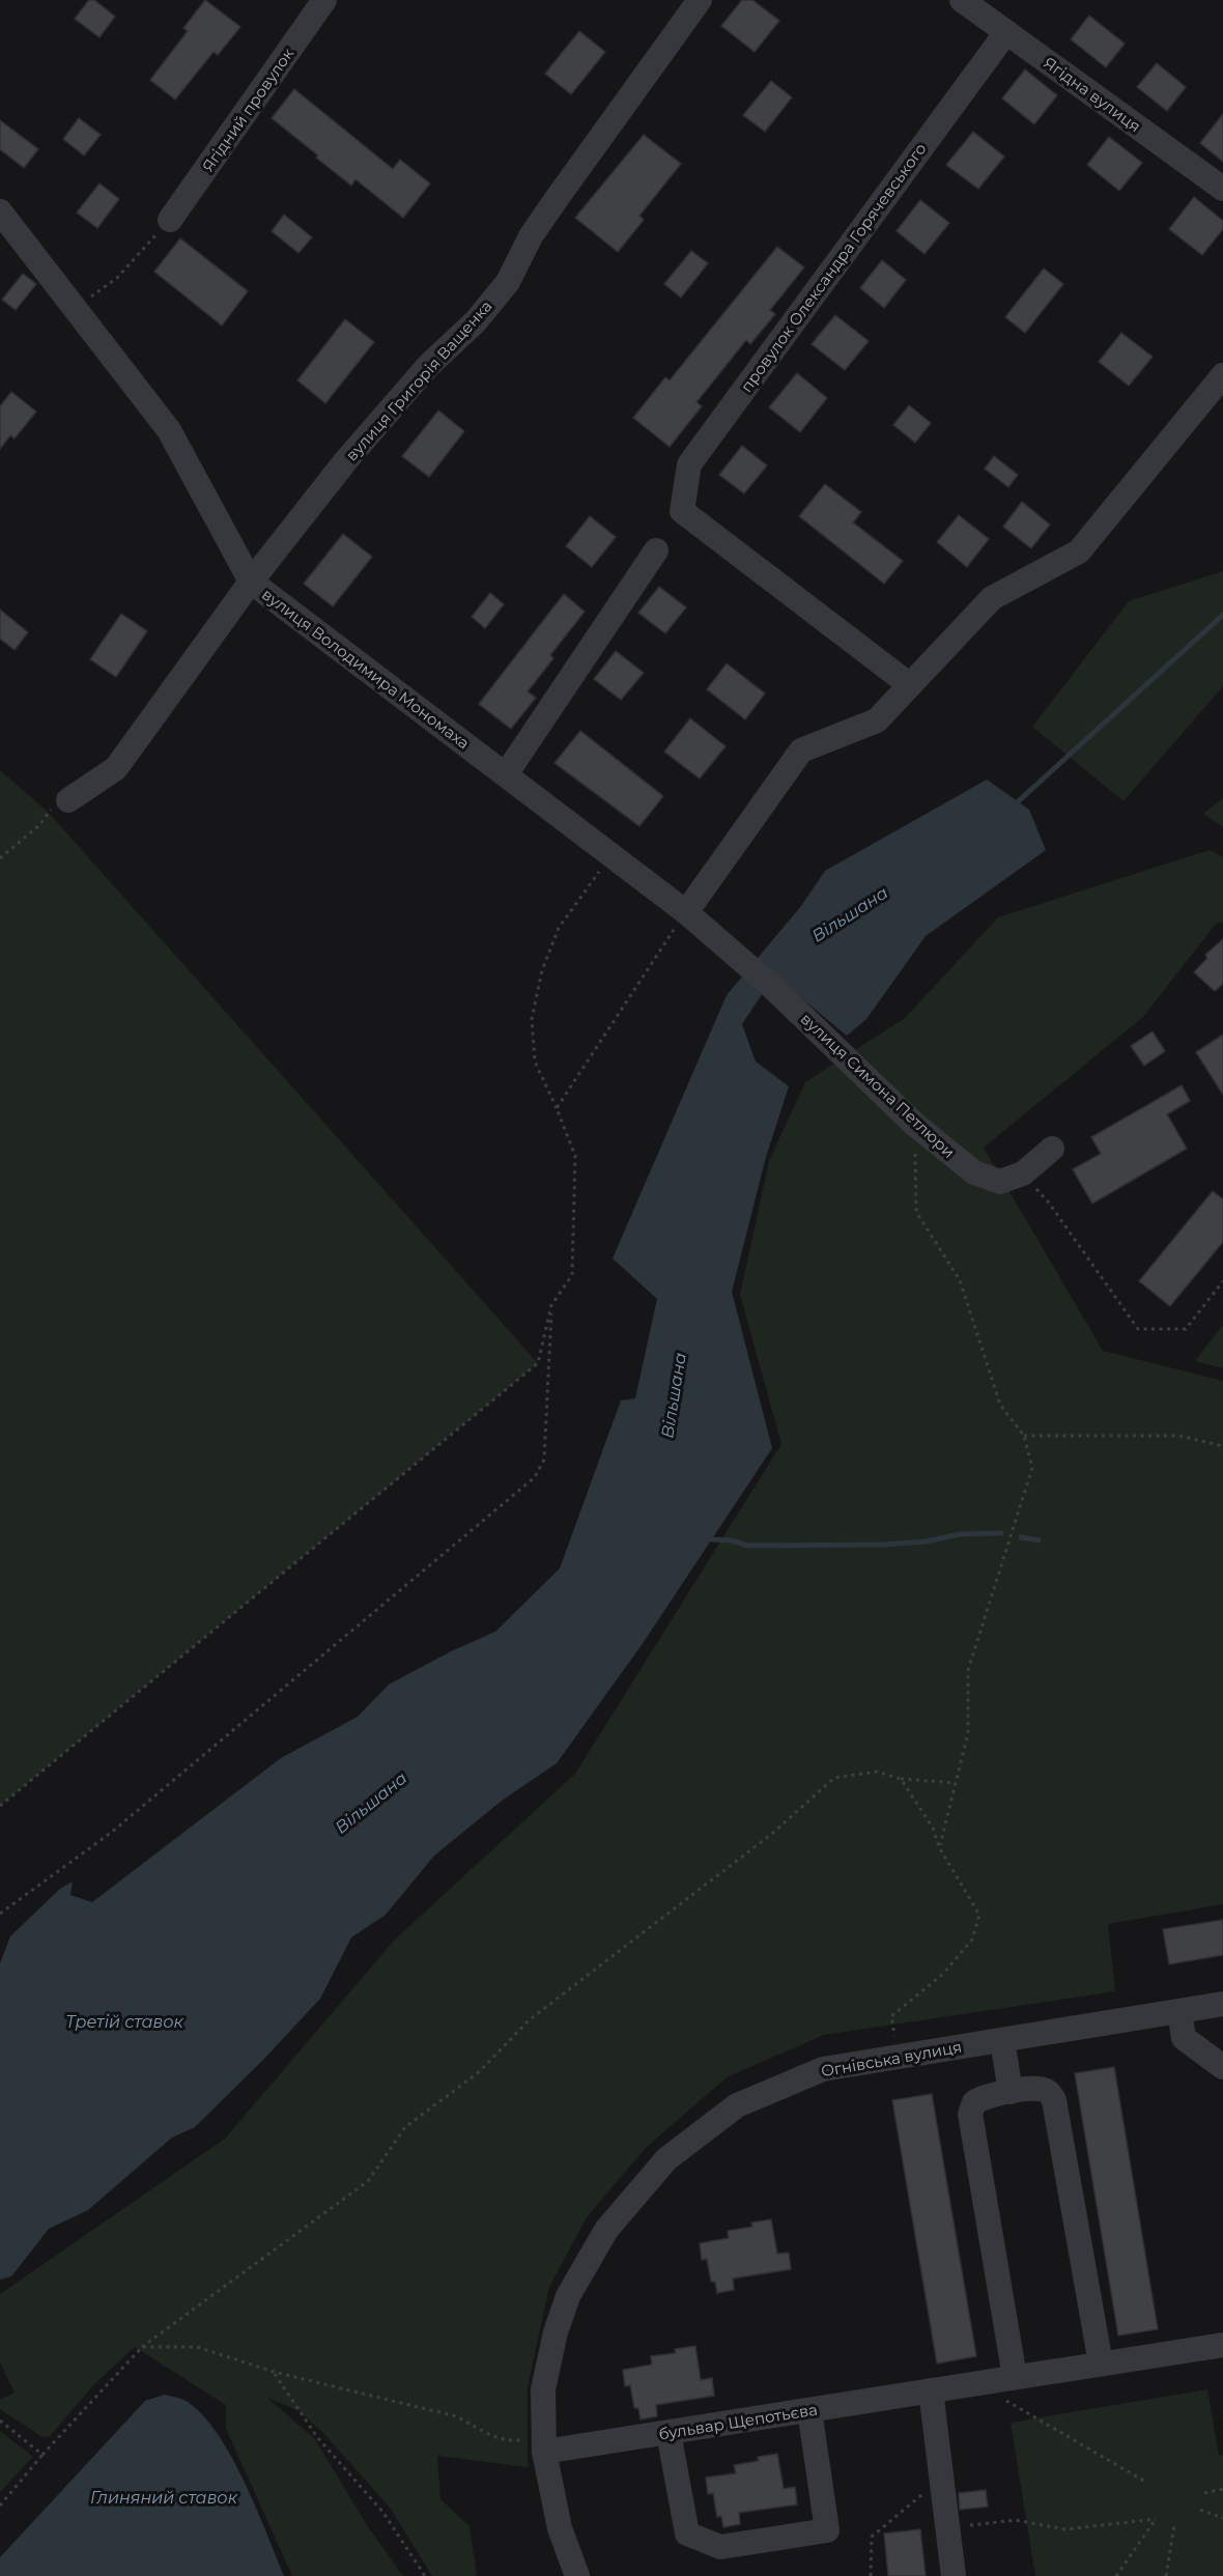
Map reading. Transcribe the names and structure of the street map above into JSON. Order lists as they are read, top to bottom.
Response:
{
  "streets": {
    "street": [
      "Ягідна вулиця",
      "Ягідний провулок",
      "провулок Олександра Горячевського",
      "вулиця Григорія Ващенка",
      "вулиця Володимира Мономаха",
      "вулиця Симона Петлюри",
      "Огнівська вулиця",
      "бульвар Щепотьєва"
    ]
  },
  "crossings": [
    ["Ягідна вулиця", "провулок Олександра Горячевського"],
    ["вулиця Григорія Ващенка", "вулиця Володимира Мономаха"],
    ["вулиця Володимира Мономаха", "вулиця Симона Петлюри"],
    ["Огнівська вулиця", "бульвар Щепотьєва"]
  ],
  "water": ["Вільшана", "Третій ставок", "Глиняний ставок"]
}
